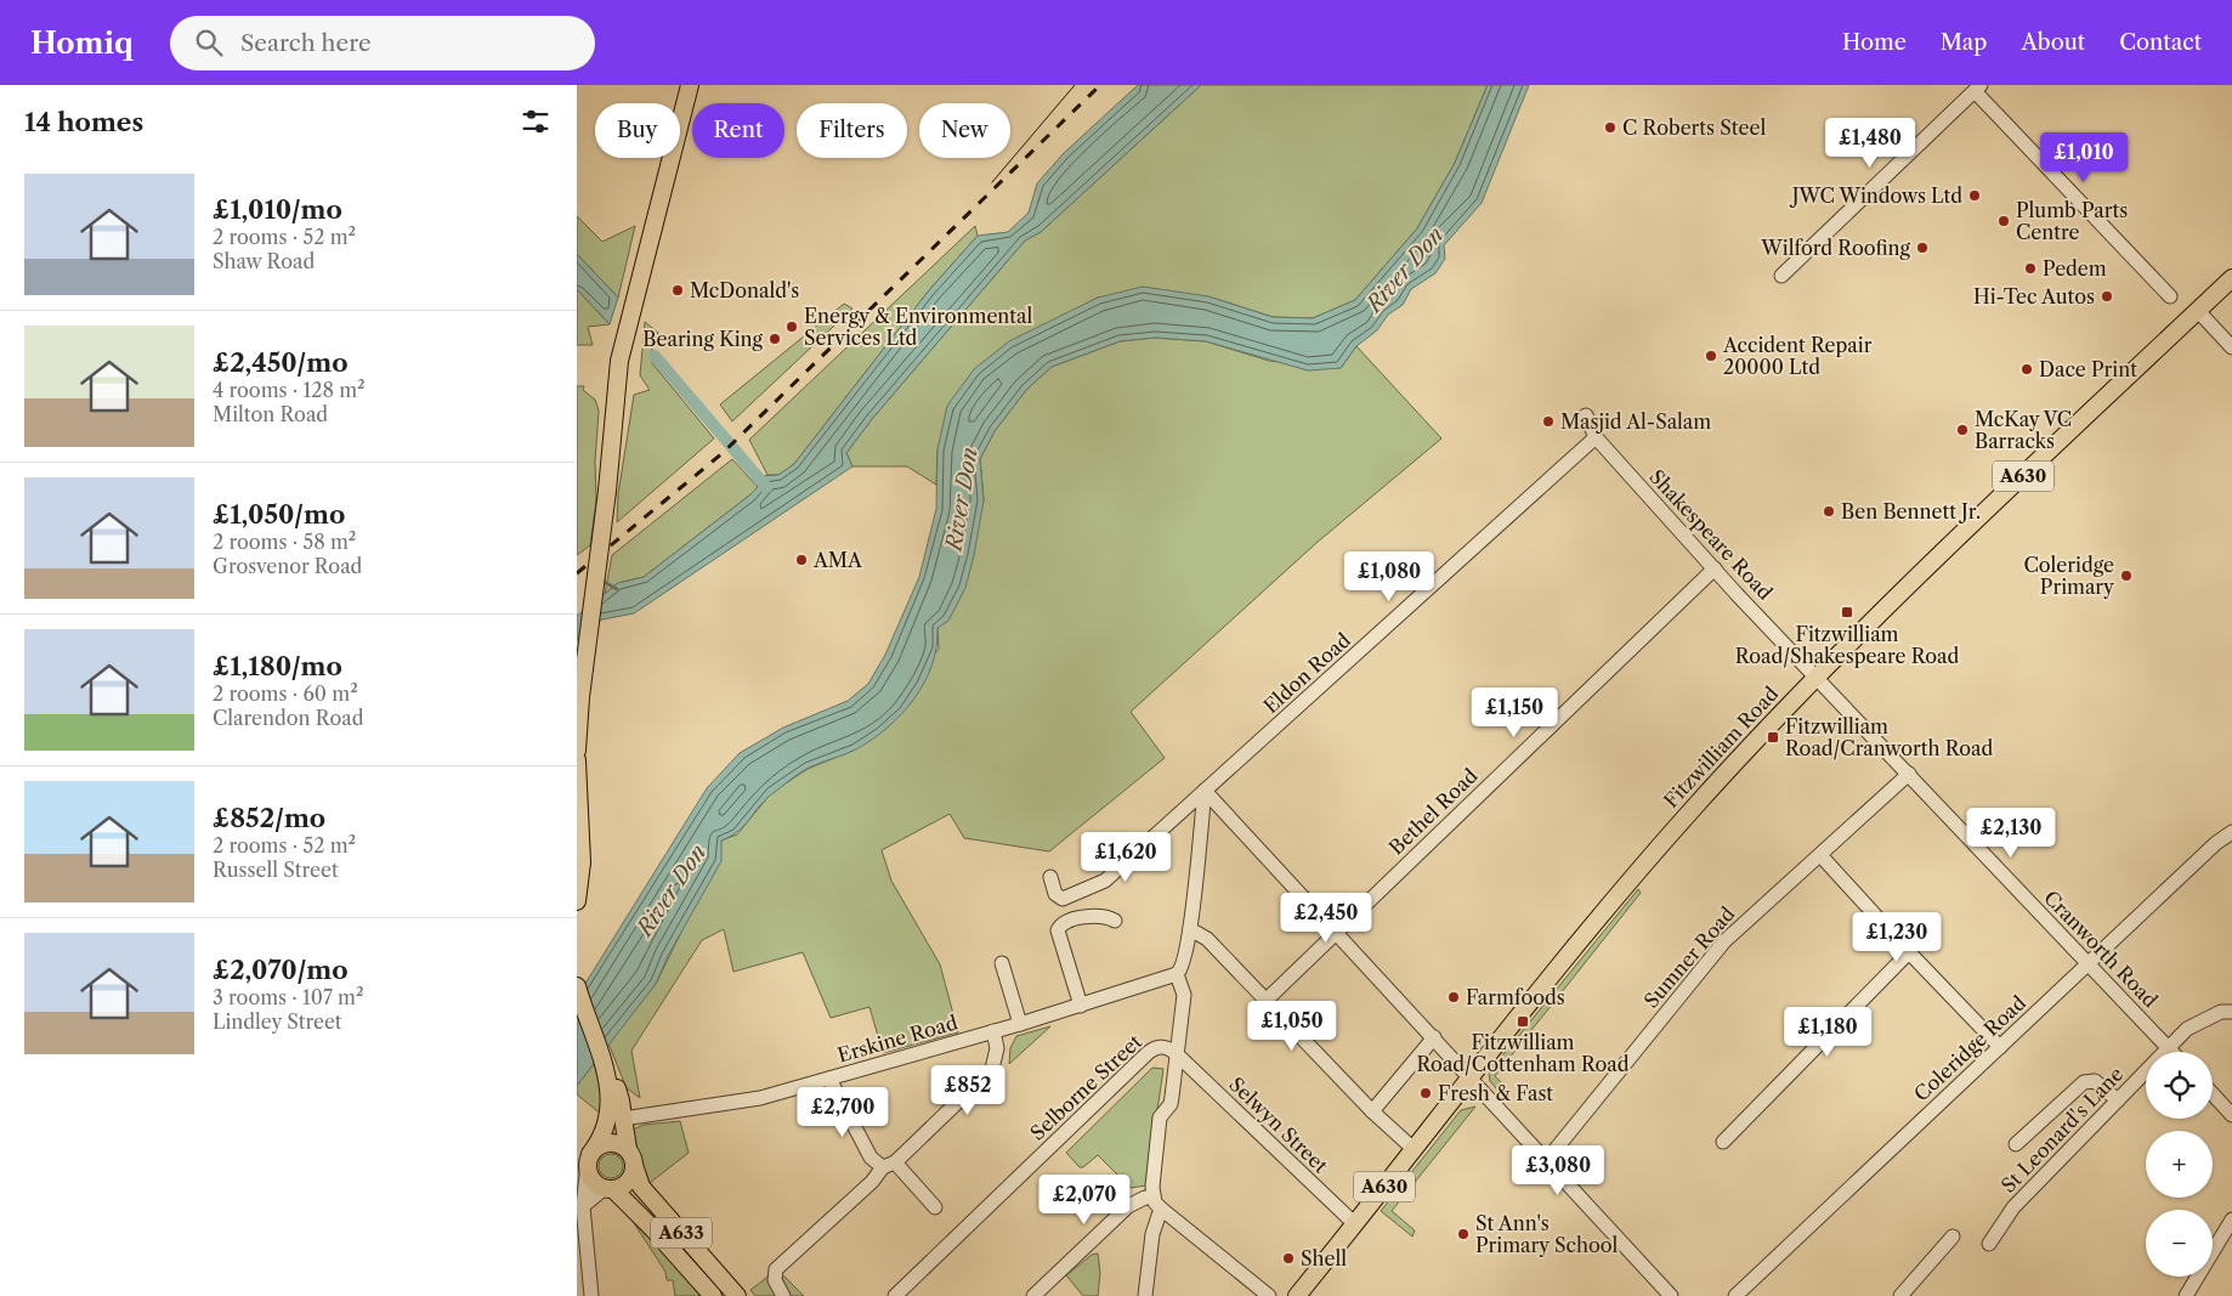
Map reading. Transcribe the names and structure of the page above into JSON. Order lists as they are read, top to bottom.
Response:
{
  "streets": {
    "main road": ["A630", "Fitzwilliam Road", "A633"],
    "street": [
      "Shakespeare Road",
      "Eldon Road",
      "Bethel Road",
      "Cranworth Road",
      "Sumner Road",
      "Erskine Road",
      "Coleridge Road",
      "Selborne Street",
      "Selwyn Street",
      "St Leonard's Lane"
    ]
  },
  "crossings": [
    ["Shakespeare Road", "Eldon Road"],
    ["Shakespeare Road", "Fitzwilliam Road"],
    ["Shakespeare Road", "Bethel Road"],
    ["Shakespeare Road", "Cranworth Road"],
    ["Fitzwilliam Road", "Cranworth Road"],
    ["Fitzwilliam Road", "Selwyn Street"],
    ["Cranworth Road", "Sumner Road"],
    ["Cranworth Road", "Coleridge Road"],
    ["Cranworth Road", "St Leonard's Lane"],
    ["Erskine Road", "A633"],
    ["Selborne Street", "Selwyn Street"]
  ],
  "water": ["River Don"],
  "places": {
    "other": [
      "C Roberts Steel",
      "JWC Windows Ltd",
      "Plumb Parts Centre",
      "Wilford Roofing",
      "Pedem",
      "McDonald's",
      "Hi-Tec Autos",
      "Energy & Environmental Services Ltd",
      "Bearing King",
      "Accident Repair 20000 Ltd",
      "Dace Print",
      "Masjid Al-Salam",
      "McKay VC Barracks",
      "Ben Bennett Jr.",
      "AMA",
      "Coleridge Primary",
      "Farmfoods",
      "Fresh & Fast",
      "St Ann's Primary School",
      "Shell"
    ],
    "transit": ["Fitzwilliam Road/Shakespeare Road", "Fitzwilliam Road/Cranworth Road", "Fitzwilliam Road/Cottenham Road"]
  },
  "page": {
    "header": "Homiq",
    "search": "Search here",
    "nav": [
      "Home",
      "Map",
      "About",
      "Contact"
    ],
    "heading": "14 homes",
    "chip": [
      "Buy",
      "Rent",
      "Filters",
      "New"
    ],
    "price": [
      "£1,480",
      "£1,010",
      "£1,080",
      "£1,150",
      "£2,130",
      "£1,620",
      "£2,450",
      "£1,230",
      "£1,050",
      "£1,180",
      "£852",
      "£2,700",
      "£3,080",
      "£2,070"
    ],
    "list": [
      {
        "name": "£1,010/mo",
        "note": "2 rooms · 52 m² · Shaw Road"
      },
      {
        "name": "£2,450/mo",
        "note": "4 rooms · 128 m² · Milton Road"
      },
      {
        "name": "£1,050/mo",
        "note": "2 rooms · 58 m² · Grosvenor Road"
      },
      {
        "name": "£1,180/mo",
        "note": "2 rooms · 60 m² · Clarendon Road"
      },
      {
        "name": "£852/mo",
        "note": "2 rooms · 52 m² · Russell Street"
      },
      {
        "name": "£2,070/mo",
        "note": "3 rooms · 107 m² · Lindley Street"
      }
    ],
    "map_buttons": ["+", "−"]
  }
}
